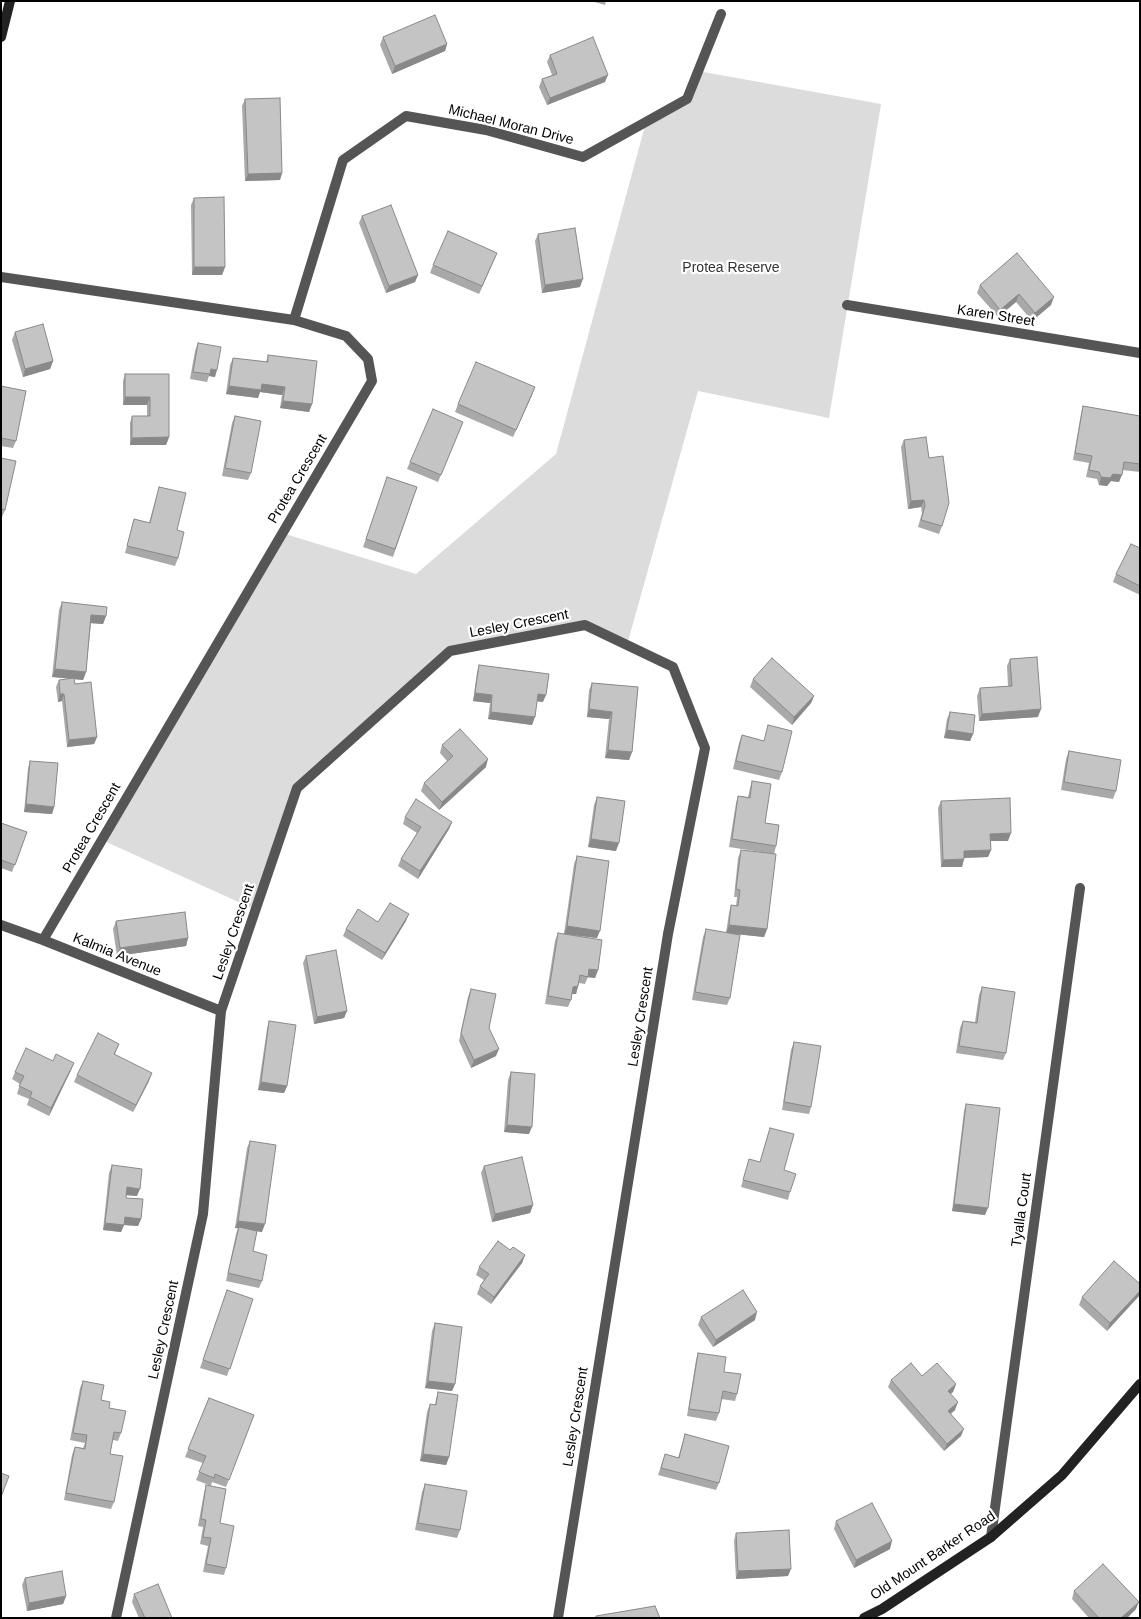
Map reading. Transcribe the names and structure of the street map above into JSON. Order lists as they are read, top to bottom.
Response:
{
  "streets": {
    "main road": ["Old Mount Barker Road"],
    "street": [
      "Michael Moran Drive",
      "Karen Street",
      "Protea Crescent",
      "Lesley Crescent",
      "Kalmia Avenue",
      "Tyalla Court"
    ]
  },
  "crossings": [
    ["Michael Moran Drive", "Protea Crescent"],
    ["Protea Crescent", "Kalmia Avenue"],
    ["Lesley Crescent", "Kalmia Avenue"],
    ["Tyalla Court", "Old Mount Barker Road"]
  ],
  "parks": ["Protea Reserve"]
}
